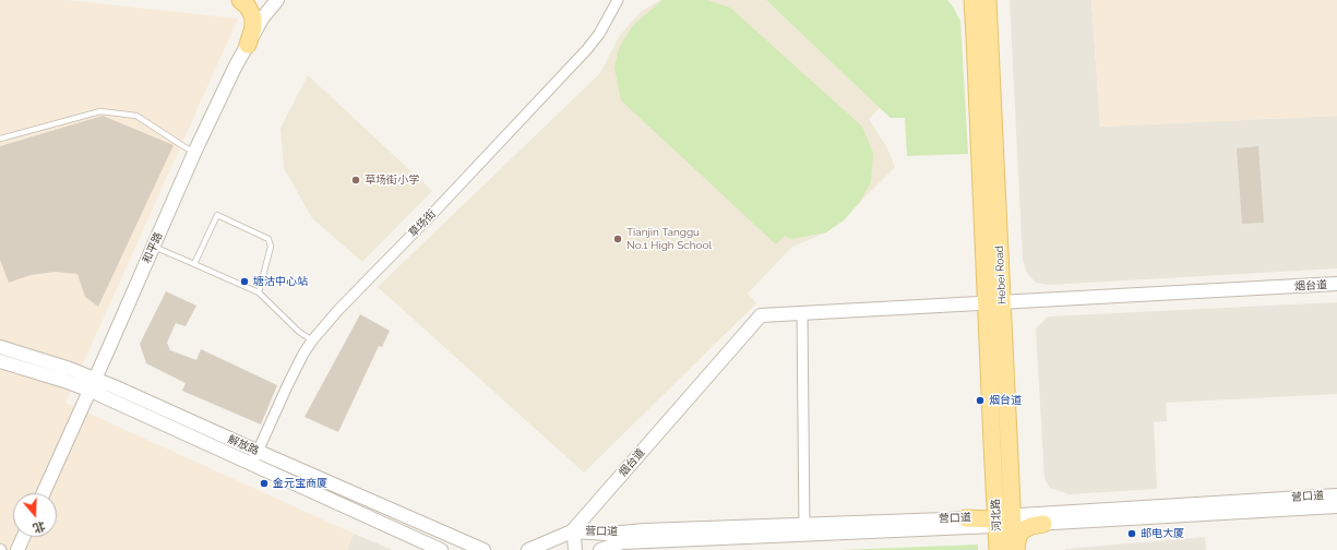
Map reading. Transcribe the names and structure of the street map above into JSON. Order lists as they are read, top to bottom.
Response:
{
  "streets": {
    "main road": ["Hebei Road", "河北路"],
    "street": [
      "草场街",
      "和平路",
      "烟台道",
      "解放路",
      "营口道"
    ]
  },
  "crossings": [
    ["草场街", "解放路"],
    ["和平路", "解放路"],
    ["Hebei Road", "烟台道"],
    ["Hebei Road", "营口道"],
    ["Hebei Road", "河北路"],
    ["烟台道", "营口道"],
    ["营口道", "河北路"]
  ],
  "places": [
    "草场街小学",
    "Tianjin Tanggu No.1 High School",
    "塘沽中心站",
    "烟台道",
    "金元宝商厦",
    "邮电大厦"
  ],
  "north": "bottom"
}
